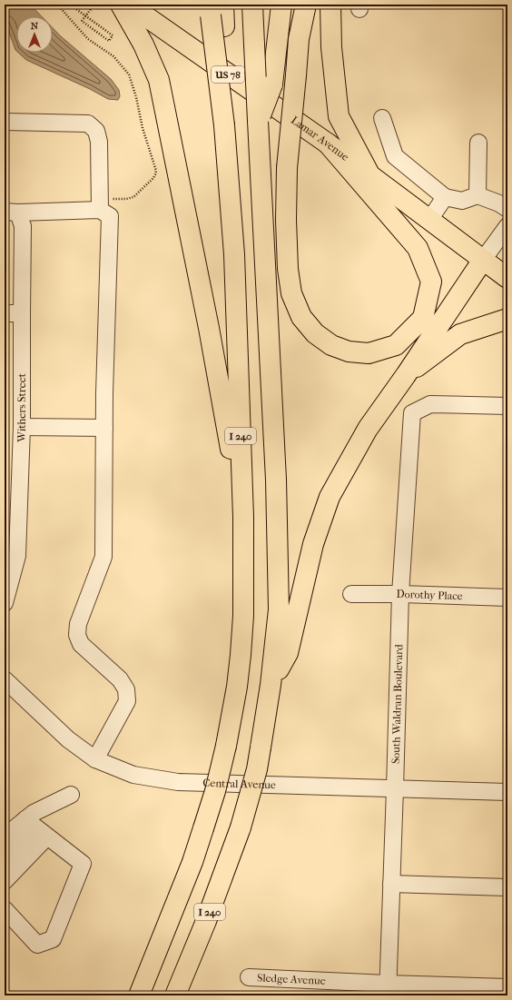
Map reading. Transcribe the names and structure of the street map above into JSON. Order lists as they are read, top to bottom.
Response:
{
  "streets": {
    "main road": ["US 78", "Lamar Avenue", "I 240"],
    "street": [
      "Withers Street",
      "Dorothy Place",
      "South Waldran Boulevard",
      "Central Avenue",
      "Sledge Avenue"
    ]
  },
  "crossings": [
    ["Dorothy Place", "South Waldran Boulevard"],
    ["South Waldran Boulevard", "Central Avenue"],
    ["South Waldran Boulevard", "Sledge Avenue"]
  ],
  "north": "top"
}
